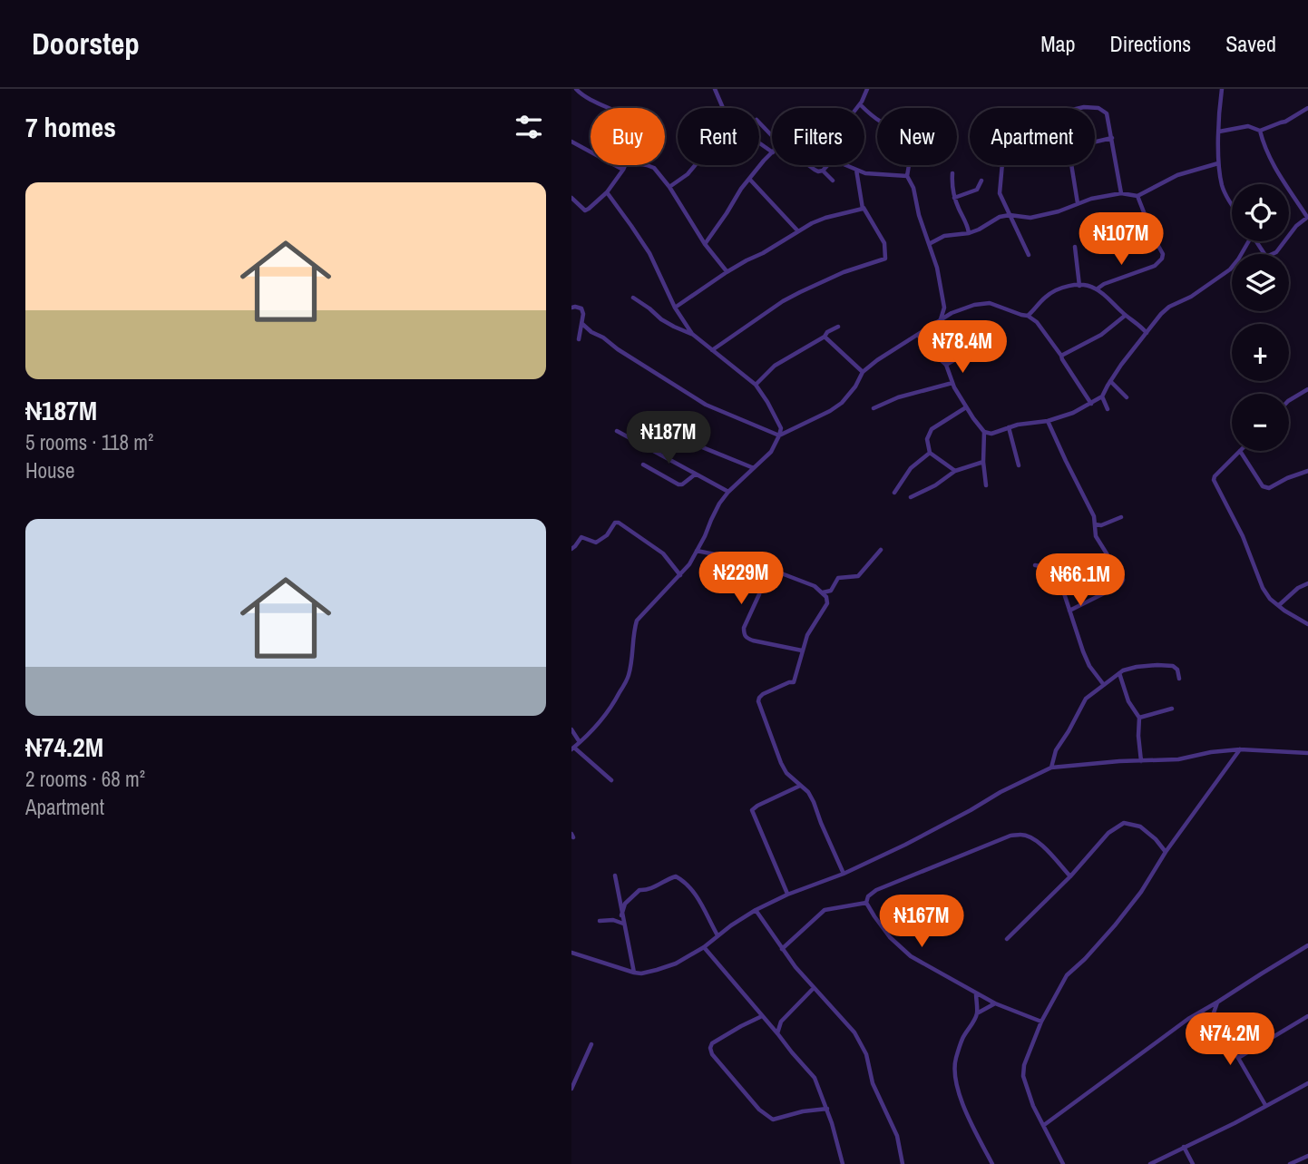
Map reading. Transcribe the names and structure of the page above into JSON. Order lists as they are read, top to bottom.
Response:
{
  "page": {
    "header": "Doorstep",
    "nav": ["Map", "Directions", "Saved"],
    "heading": "7 homes",
    "chip": [
      "Buy",
      "Rent",
      "Filters",
      "New",
      "Apartment"
    ],
    "list": [
      {
        "name": "₦187M",
        "note": "5 rooms · 118 m² · House"
      },
      {
        "name": "₦74.2M",
        "note": "2 rooms · 68 m² · Apartment"
      }
    ],
    "map_buttons": ["+", "−"],
    "price": [
      "₦107M",
      "₦78.4M",
      "₦187M",
      "₦229M",
      "₦66.1M",
      "₦167M",
      "₦74.2M"
    ]
  }
}
